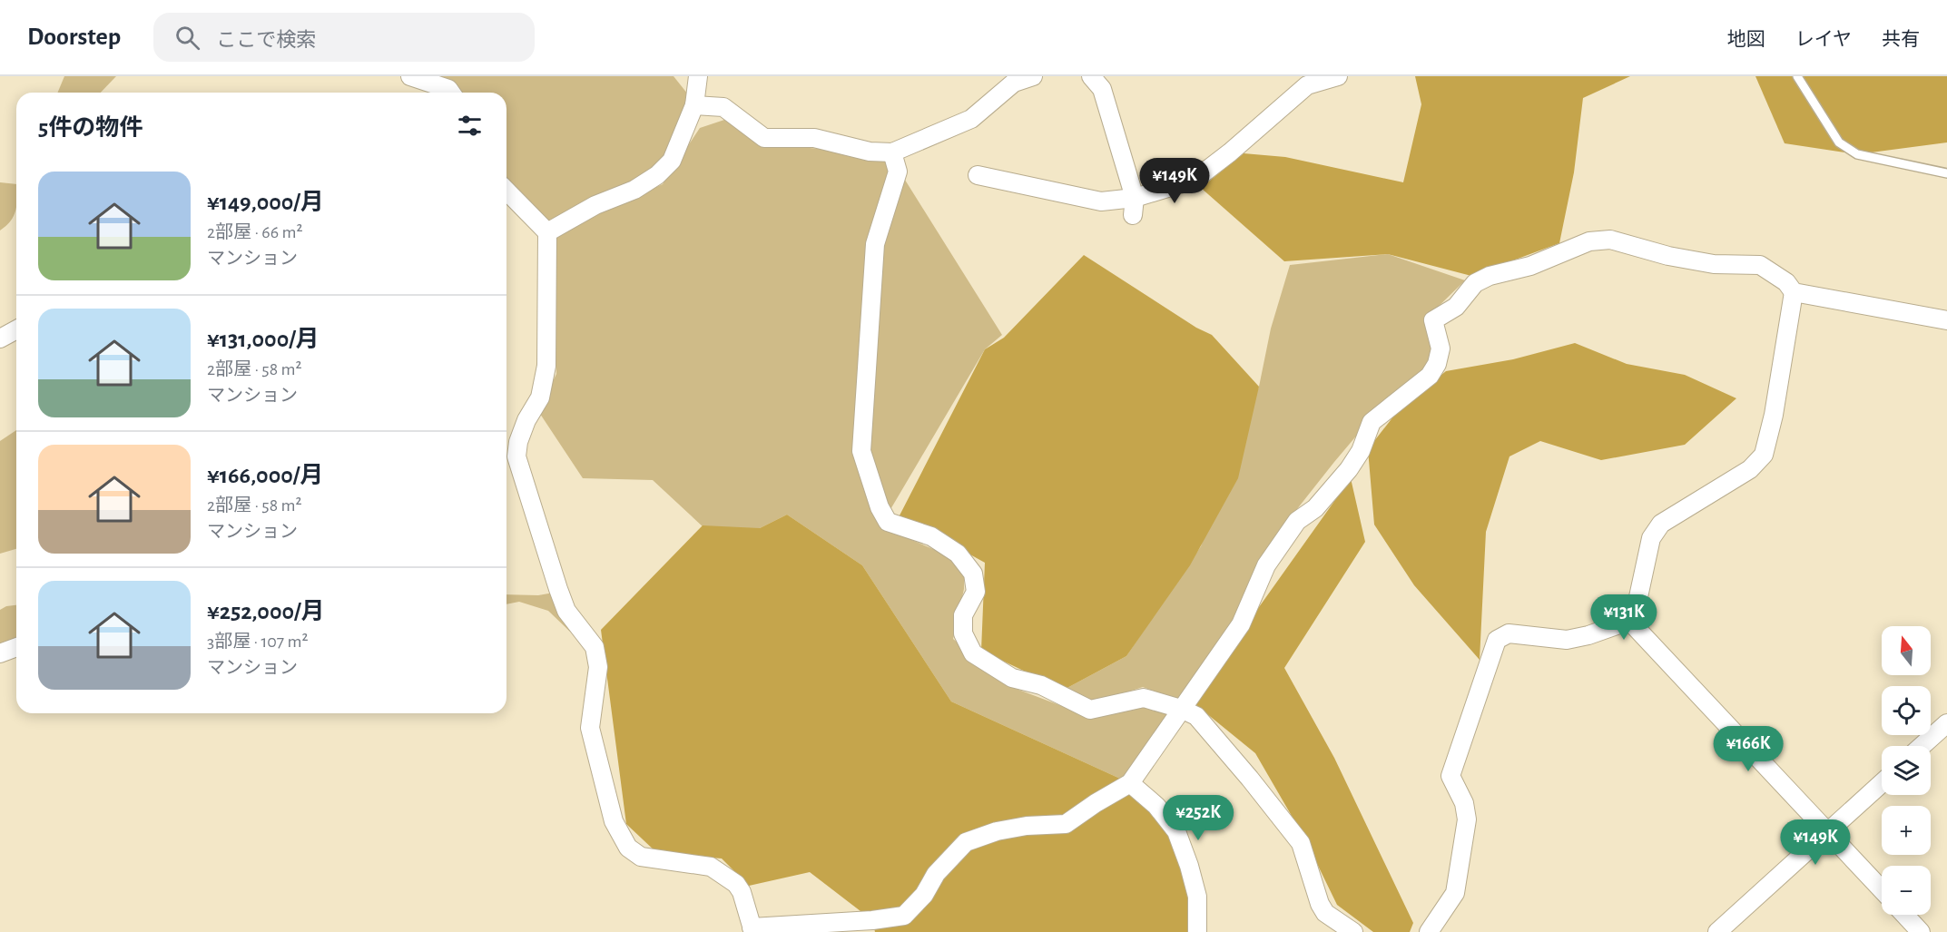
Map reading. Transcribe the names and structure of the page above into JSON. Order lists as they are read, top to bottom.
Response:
{
  "north": "top",
  "page": {
    "header": "Doorstep",
    "search": "ここで検索",
    "nav": ["地図", "レイヤ", "共有"],
    "heading": "5件の物件",
    "price": [
      "¥149K",
      "¥131K",
      "¥166K",
      "¥252K",
      "¥149K"
    ],
    "list": [
      {
        "name": "¥149,000/月",
        "note": "2部屋 · 66 m² · マンション"
      },
      {
        "name": "¥131,000/月",
        "note": "2部屋 · 58 m² · マンション"
      },
      {
        "name": "¥166,000/月",
        "note": "2部屋 · 58 m² · マンション"
      },
      {
        "name": "¥252,000/月",
        "note": "3部屋 · 107 m² · マンション"
      }
    ],
    "map_buttons": ["+", "−"]
  }
}
